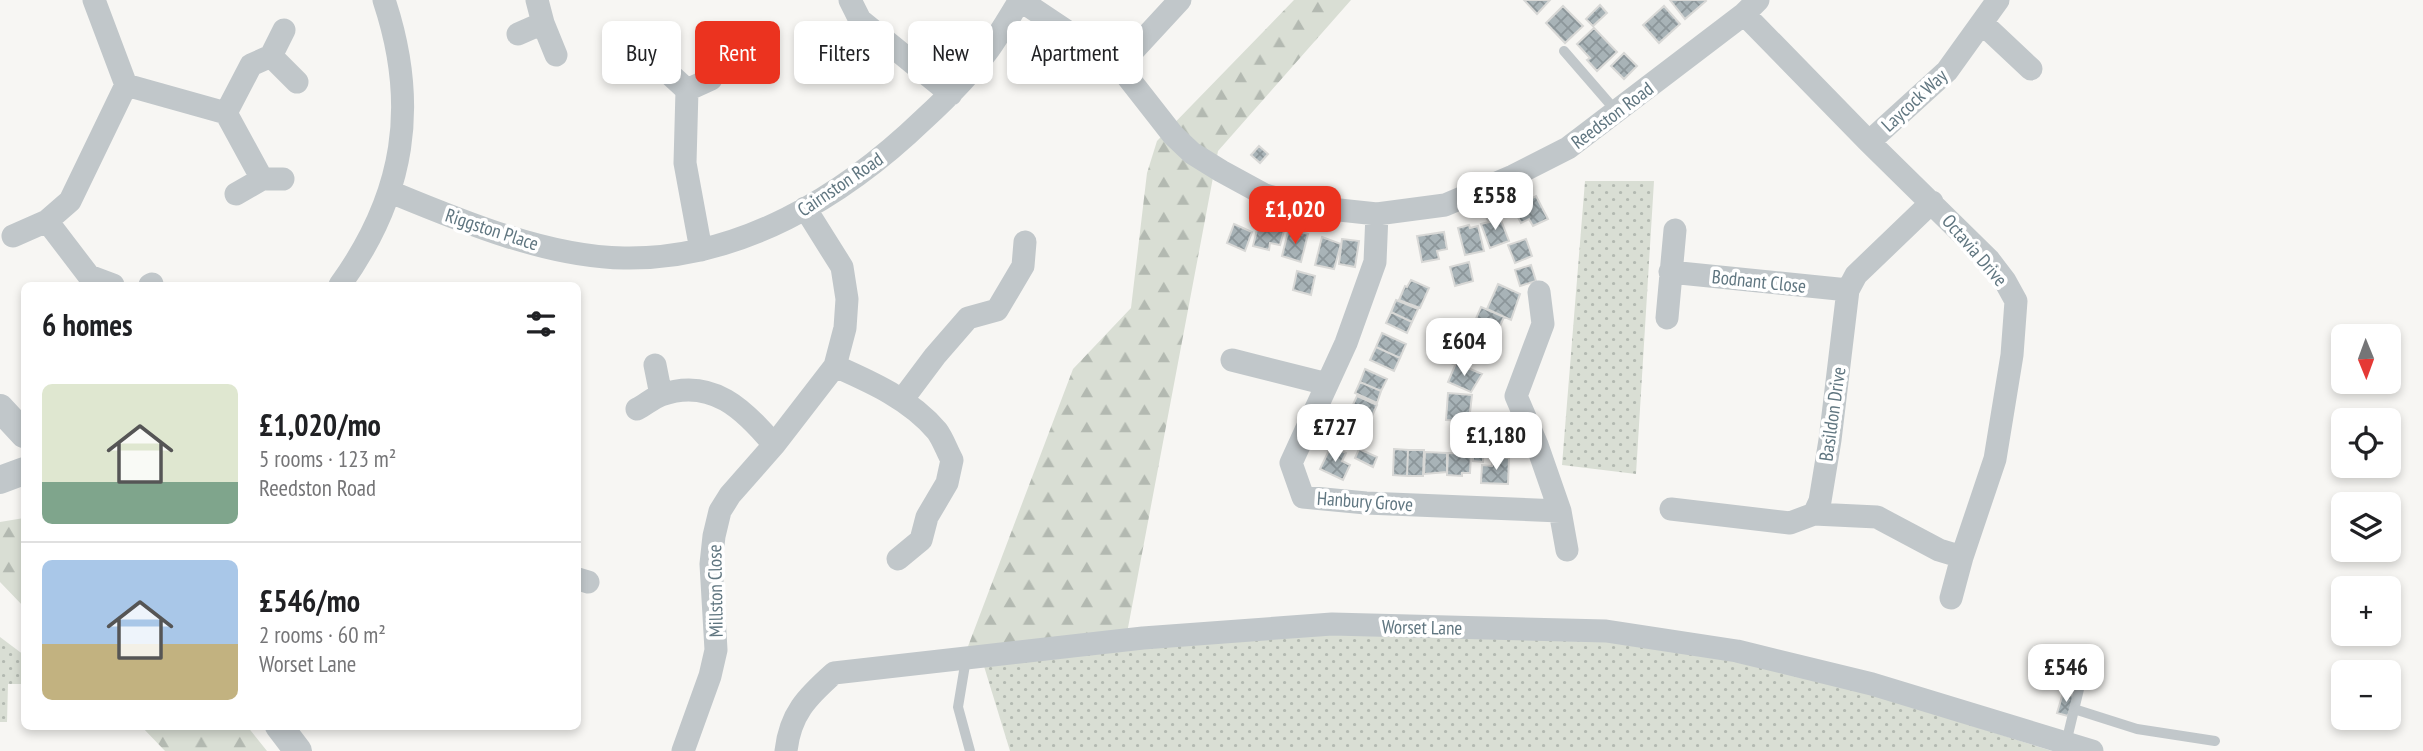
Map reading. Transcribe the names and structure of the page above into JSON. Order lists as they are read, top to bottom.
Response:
{
  "streets": {
    "street": [
      "Laycock Way",
      "Reedston Road",
      "Cairnston Road",
      "Riggston Place",
      "Octavia Drive",
      "Bodnant Close",
      "Basildon Drive",
      "Hanbury Grove",
      "Millston Close",
      "Worset Lane"
    ]
  },
  "crossings": [
    ["Laycock Way", "Octavia Drive"],
    ["Reedston Road", "Cairnston Road"],
    ["Reedston Road", "Octavia Drive"],
    ["Reedston Road", "Hanbury Grove"],
    ["Cairnston Road", "Riggston Place"],
    ["Cairnston Road", "Millston Close"],
    ["Bodnant Close", "Basildon Drive"]
  ],
  "north": "bottom",
  "page": {
    "chip": [
      "Buy",
      "Rent",
      "Filters",
      "New",
      "Apartment"
    ],
    "price": [
      "£558",
      "£1,020",
      "£604",
      "£727",
      "£1,180",
      "£546"
    ],
    "heading": "6 homes",
    "map_buttons": ["+", "−"],
    "list": [
      {
        "name": "£1,020/mo",
        "note": "5 rooms · 123 m² · Reedston Road"
      },
      {
        "name": "£546/mo",
        "note": "2 rooms · 60 m² · Worset Lane"
      }
    ]
  }
}
